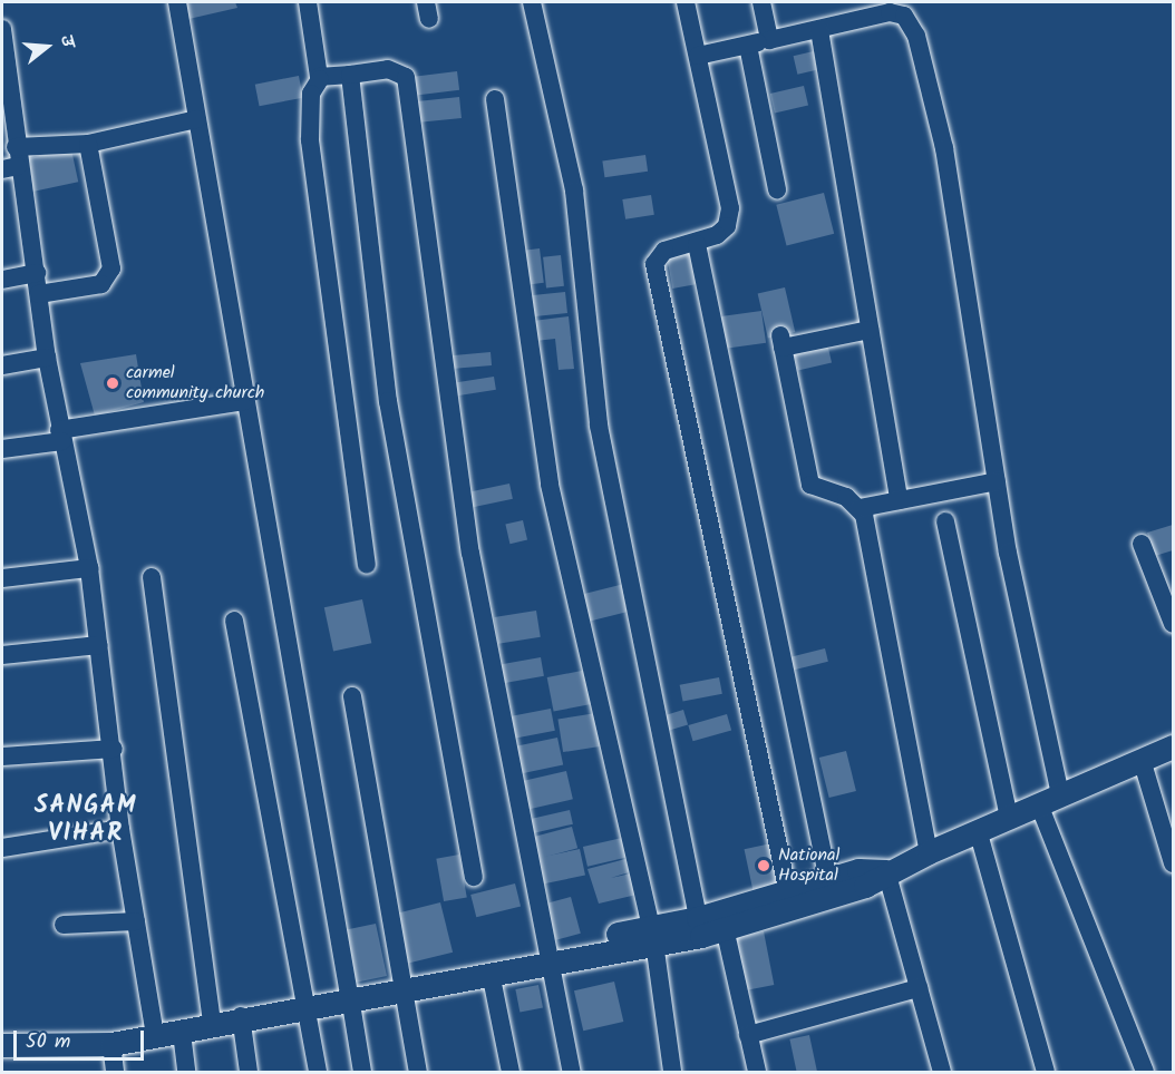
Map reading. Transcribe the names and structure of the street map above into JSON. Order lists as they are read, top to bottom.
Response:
{
  "districts": ["SANGAM VIHAR"],
  "places": ["carmel community church", "National Hospital"],
  "scale_bar": "50 m",
  "north": "right"
}
